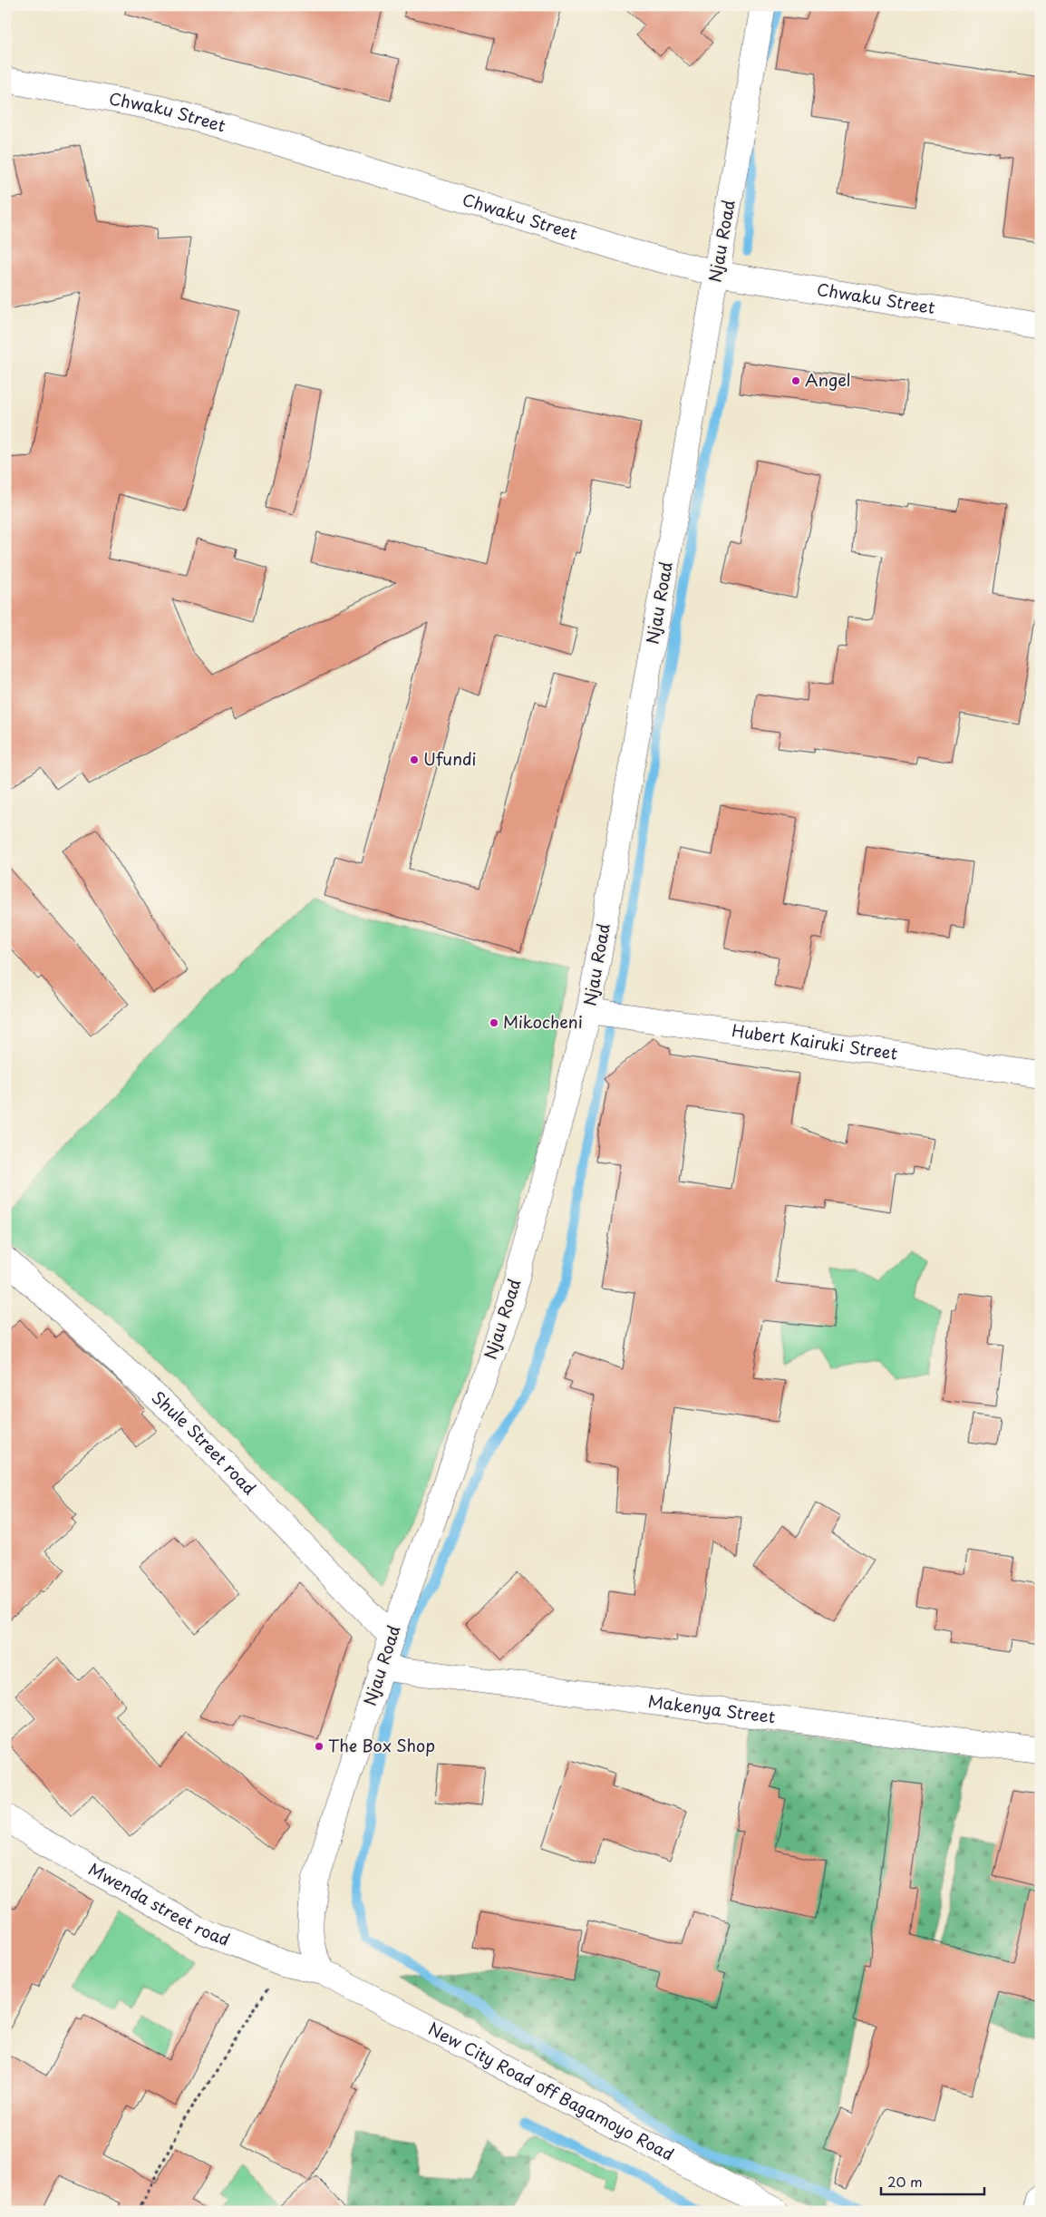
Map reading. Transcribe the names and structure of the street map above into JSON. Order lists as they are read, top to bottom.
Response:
{
  "streets": {
    "street": [
      "Chwaku Street",
      "Njau Road",
      "Hubert Kairuki Street",
      "Shule Street road",
      "Makenya Street",
      "Mwenda street road",
      "New City Road off Bagamoyo Road"
    ]
  },
  "crossings": [
    ["Chwaku Street", "Njau Road"],
    ["Njau Road", "Hubert Kairuki Street"],
    ["Njau Road", "Shule Street road"],
    ["Njau Road", "Makenya Street"],
    ["Njau Road", "Mwenda street road"],
    ["Njau Road", "New City Road off Bagamoyo Road"],
    ["Mwenda street road", "New City Road off Bagamoyo Road"]
  ],
  "places": [
    "Angel",
    "Ufundi",
    "Mikocheni",
    "The Box Shop"
  ],
  "scale_bar": "20 m"
}
